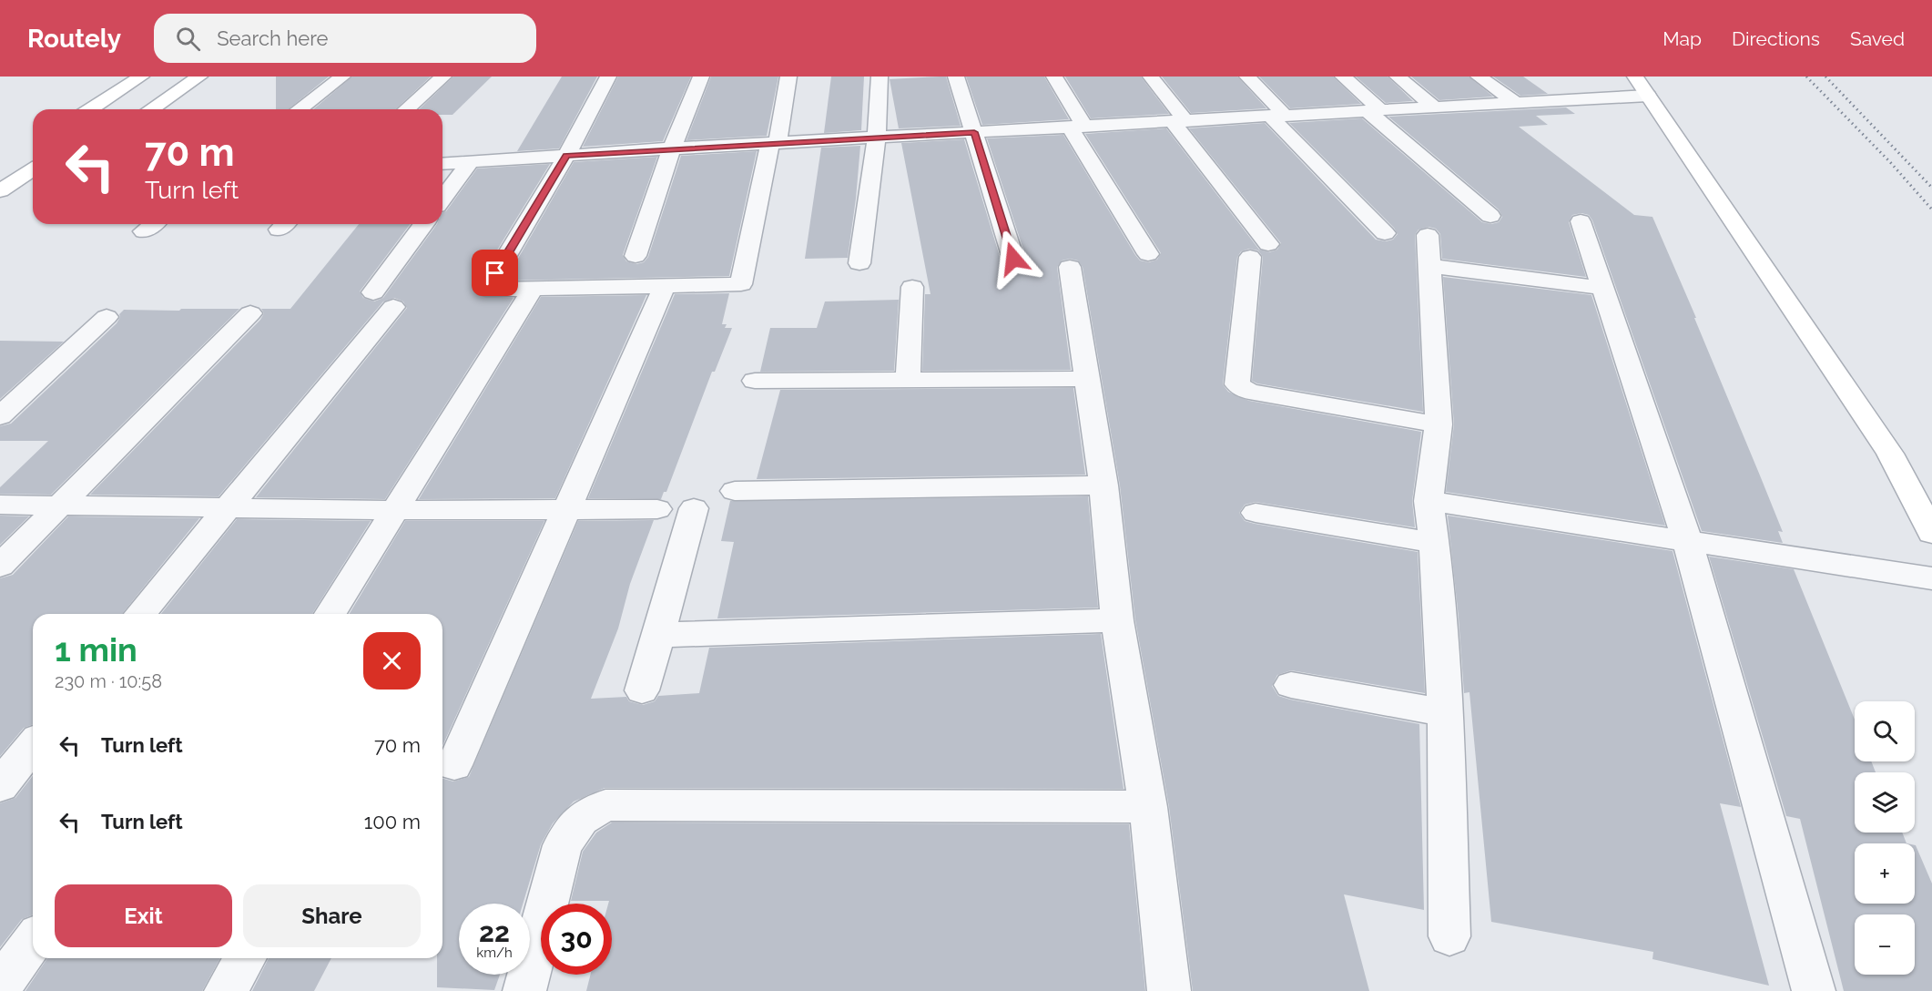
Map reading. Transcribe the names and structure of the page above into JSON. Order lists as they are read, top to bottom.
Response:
{
  "page": {
    "header": "Routely",
    "search": "Search here",
    "nav": ["Map", "Directions", "Saved"],
    "turn": ["70 m", "Turn left"],
    "heading": ["1 min", "230 m · 10:58"],
    "map_buttons": ["+", "−"],
    "list": [
      {
        "name": "Turn left",
        "value": "70 m"
      },
      {
        "name": "Turn left",
        "value": "100 m"
      }
    ],
    "buttons": ["Exit", "Share"],
    "speed": "22 km/h",
    "limit": "30"
  }
}
